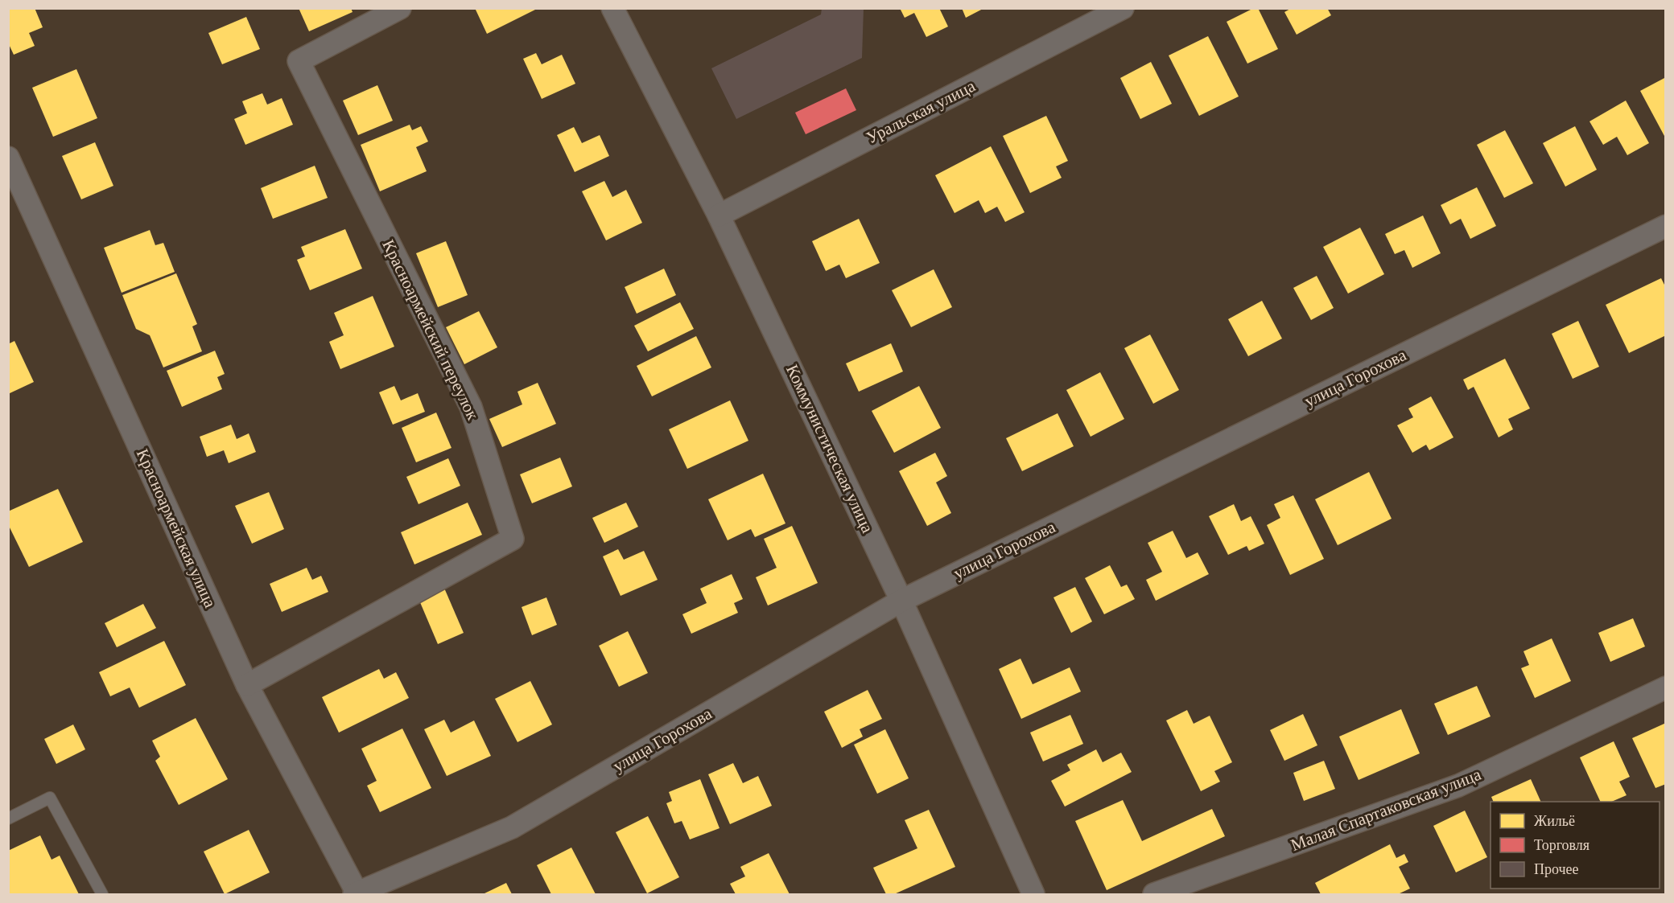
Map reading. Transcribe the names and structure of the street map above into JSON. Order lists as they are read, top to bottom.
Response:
{
  "streets": {
    "street": [
      "Уральская улица",
      "Красноармейский переулок",
      "улица Горохова",
      "Коммунистическая улица",
      "Красноармейская улица",
      "Малая Спартаковская улица"
    ]
  },
  "crossings": [
    ["Уральская улица", "Коммунистическая улица"],
    ["Красноармейский переулок", "Красноармейская улица"],
    ["улица Горохова", "Коммунистическая улица"],
    ["улица Горохова", "Красноармейская улица"]
  ],
  "legend": ["Жильё", "Торговля", "Прочее"]
}
